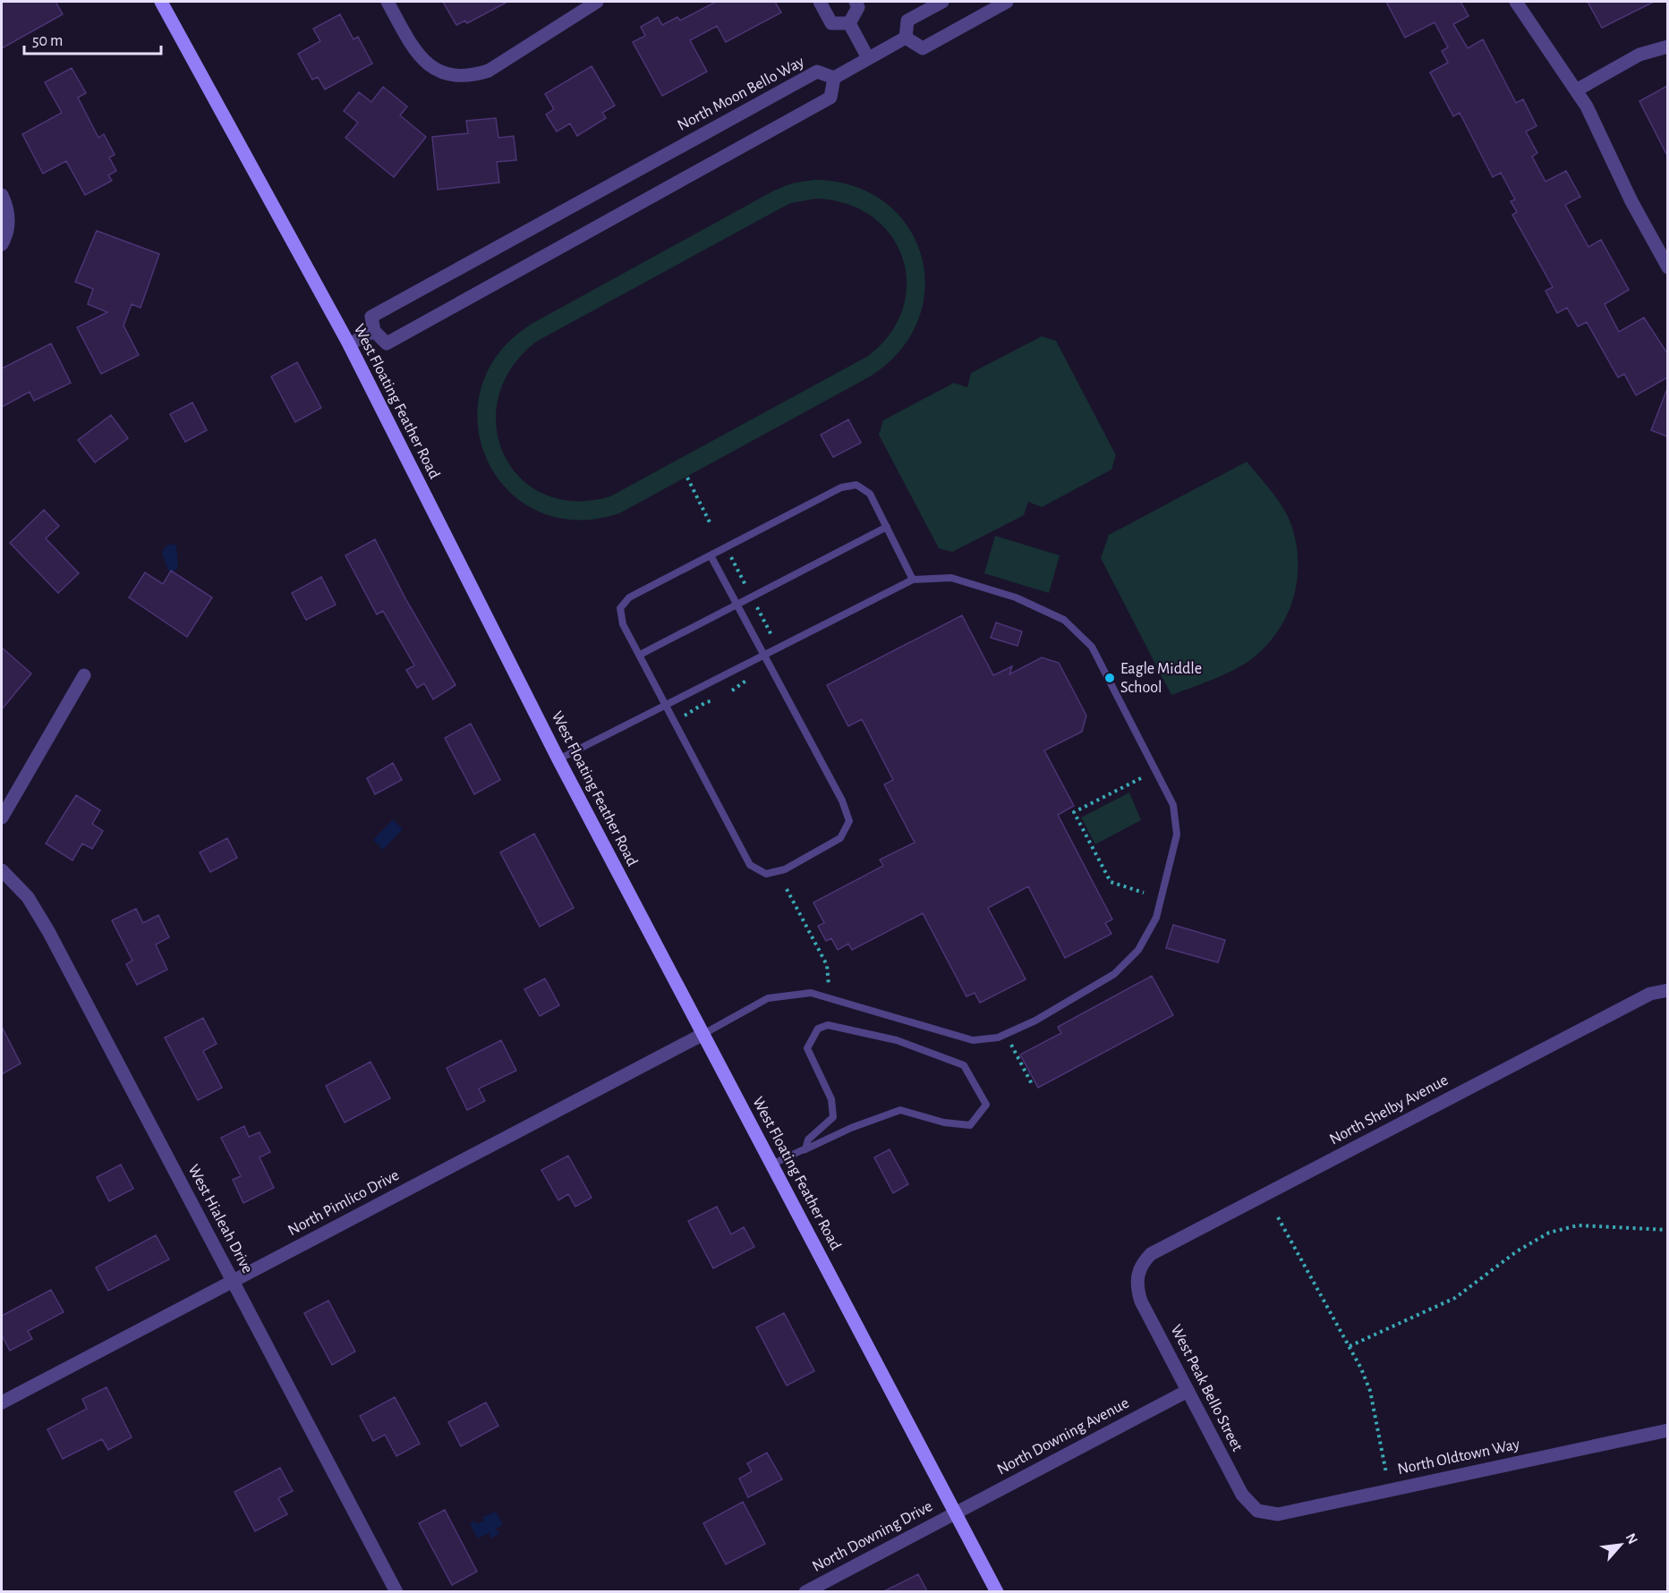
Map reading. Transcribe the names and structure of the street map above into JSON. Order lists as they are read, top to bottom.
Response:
{
  "streets": {
    "main road": ["West Floating Feather Road"],
    "street": [
      "North Moon Bello Way",
      "North Shelby Avenue",
      "North Pimlico Drive",
      "West Hialeah Drive",
      "West Peak Bello Street",
      "North Downing Avenue",
      "North Oldtown Way",
      "North Downing Drive"
    ]
  },
  "crossings": [
    ["West Floating Feather Road", "North Pimlico Drive"],
    ["West Floating Feather Road", "North Downing Avenue"],
    ["West Floating Feather Road", "North Downing Drive"],
    ["North Shelby Avenue", "West Peak Bello Street"],
    ["North Pimlico Drive", "West Hialeah Drive"],
    ["West Peak Bello Street", "North Downing Avenue"],
    ["West Peak Bello Street", "North Oldtown Way"],
    ["North Downing Avenue", "North Downing Drive"]
  ],
  "places": ["Eagle Middle School"],
  "scale_bar": "50 m",
  "north": "top right"
}
